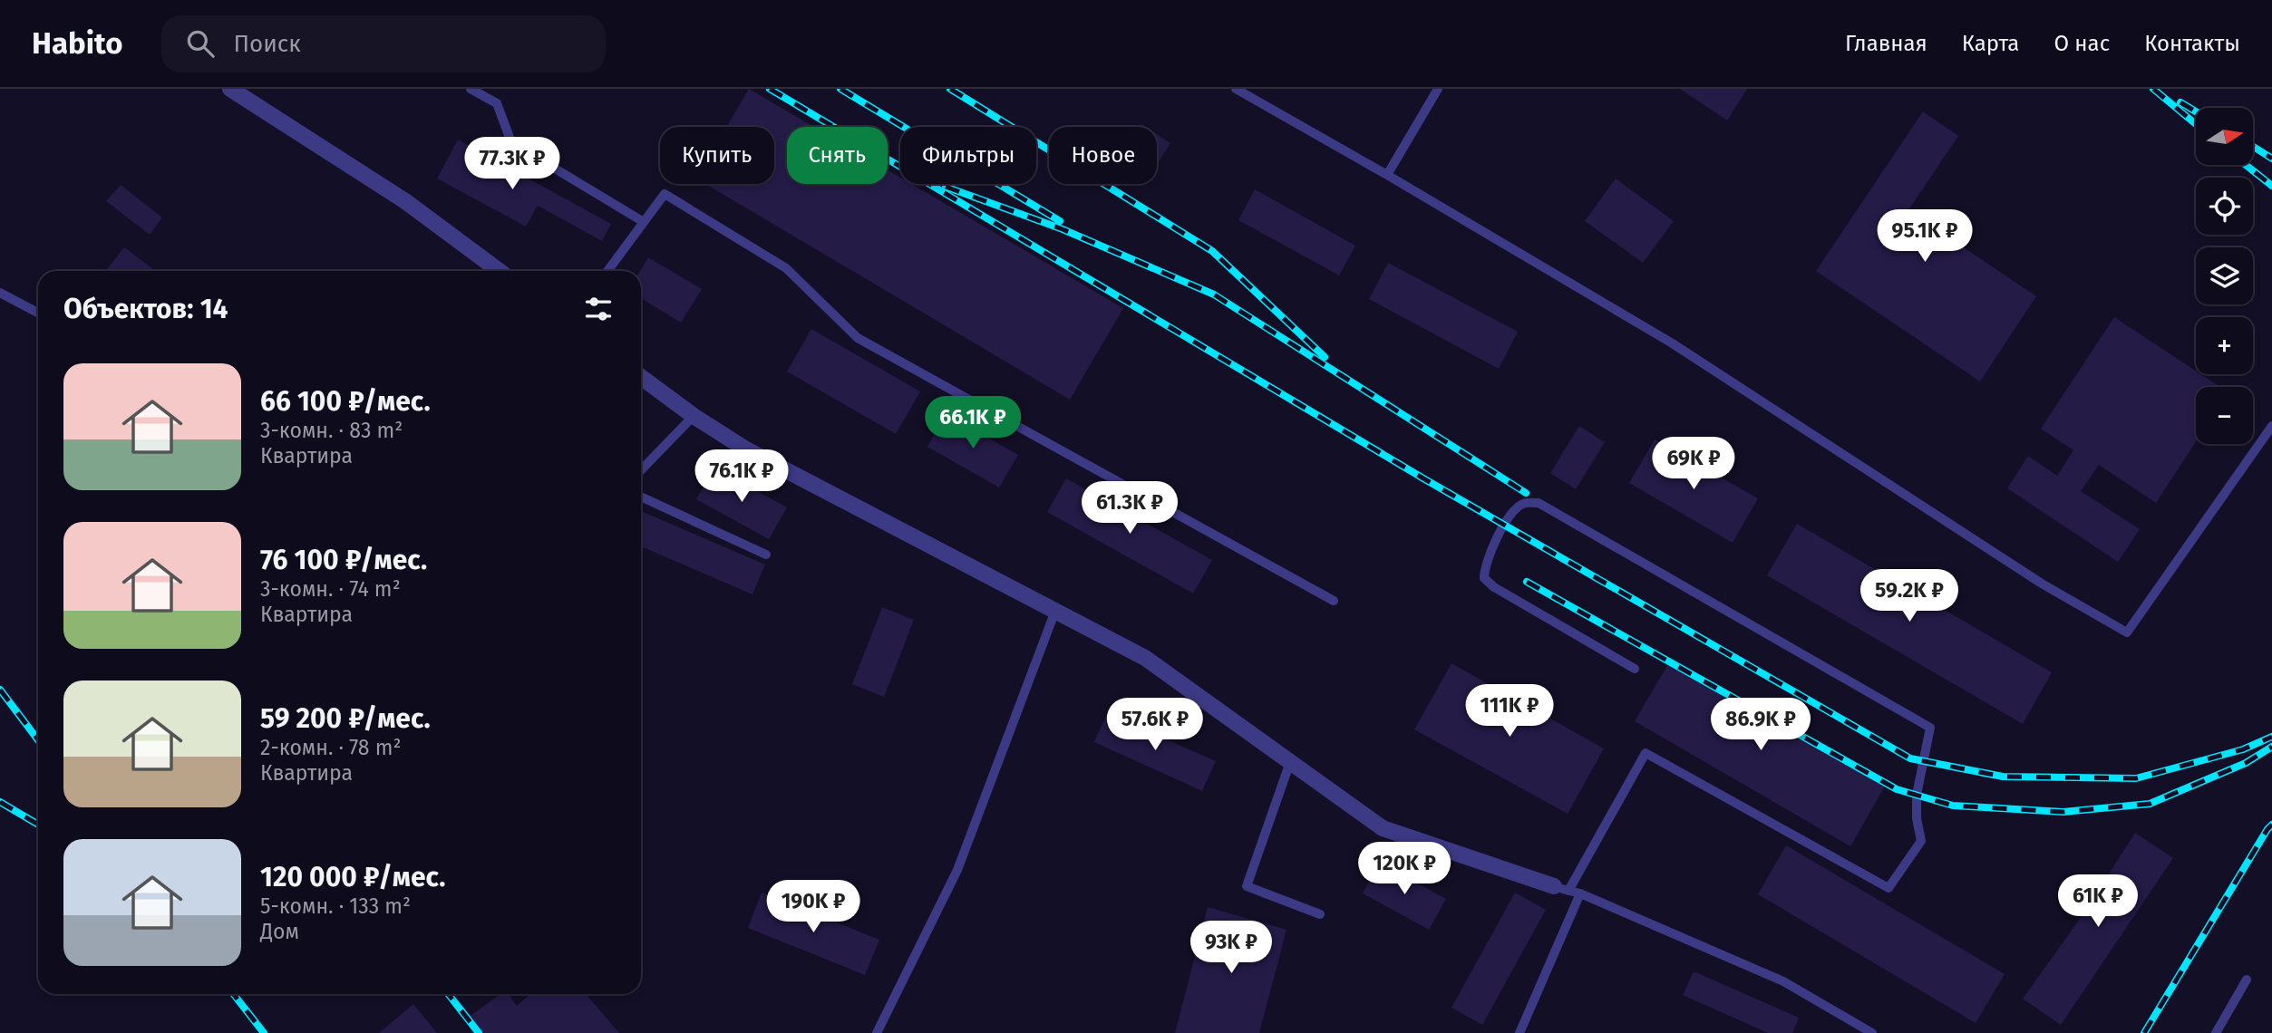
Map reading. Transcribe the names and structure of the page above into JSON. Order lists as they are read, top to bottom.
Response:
{
  "north": "right",
  "page": {
    "header": "Habito",
    "search": "Поиск",
    "nav": [
      "Главная",
      "Карта",
      "О нас",
      "Контакты"
    ],
    "map_buttons": ["+", "−"],
    "chip": [
      "Купить",
      "Снять",
      "Фильтры",
      "Новое"
    ],
    "price": [
      "77.3K ₽",
      "95.1K ₽",
      "66.1K ₽",
      "69K ₽",
      "76.1K ₽",
      "61.3K ₽",
      "59.2K ₽",
      "111K ₽",
      "57.6K ₽",
      "86.9K ₽",
      "120K ₽",
      "61K ₽",
      "190K ₽",
      "93K ₽"
    ],
    "heading": "Объектов: 14",
    "list": [
      {
        "name": "66 100 ₽/мес.",
        "note": "3-комн. · 83 m² · Квартира"
      },
      {
        "name": "76 100 ₽/мес.",
        "note": "3-комн. · 74 m² · Квартира"
      },
      {
        "name": "59 200 ₽/мес.",
        "note": "2-комн. · 78 m² · Квартира"
      },
      {
        "name": "120 000 ₽/мес.",
        "note": "5-комн. · 133 m² · Дом"
      }
    ]
  }
}
